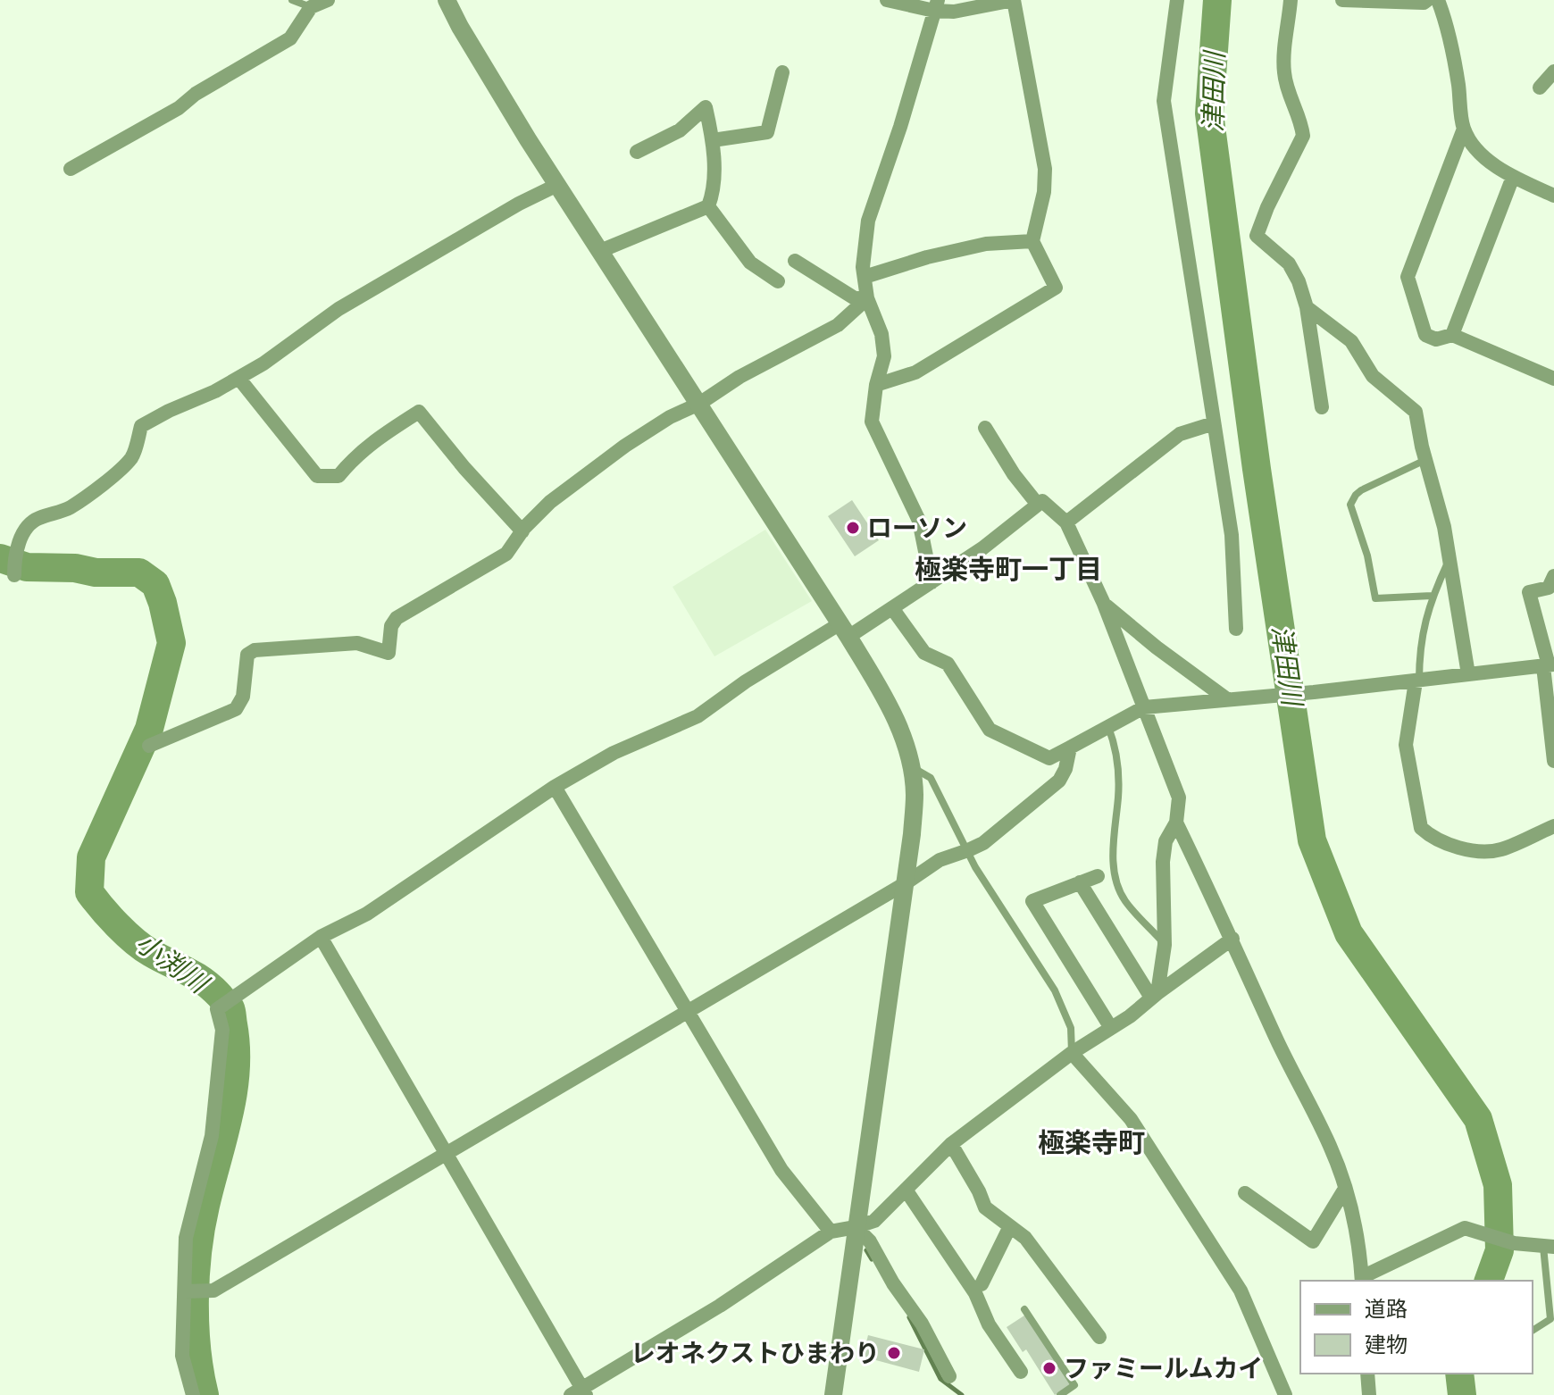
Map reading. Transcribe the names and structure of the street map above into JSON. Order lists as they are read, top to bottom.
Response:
{
  "districts": ["極楽寺町一丁目", "極楽寺町"],
  "water": ["津田川", "小渕川"],
  "places": ["ローソン", "レオネクストひまわり", "ファミールムカイ"],
  "legend": ["道路", "建物"]
}
